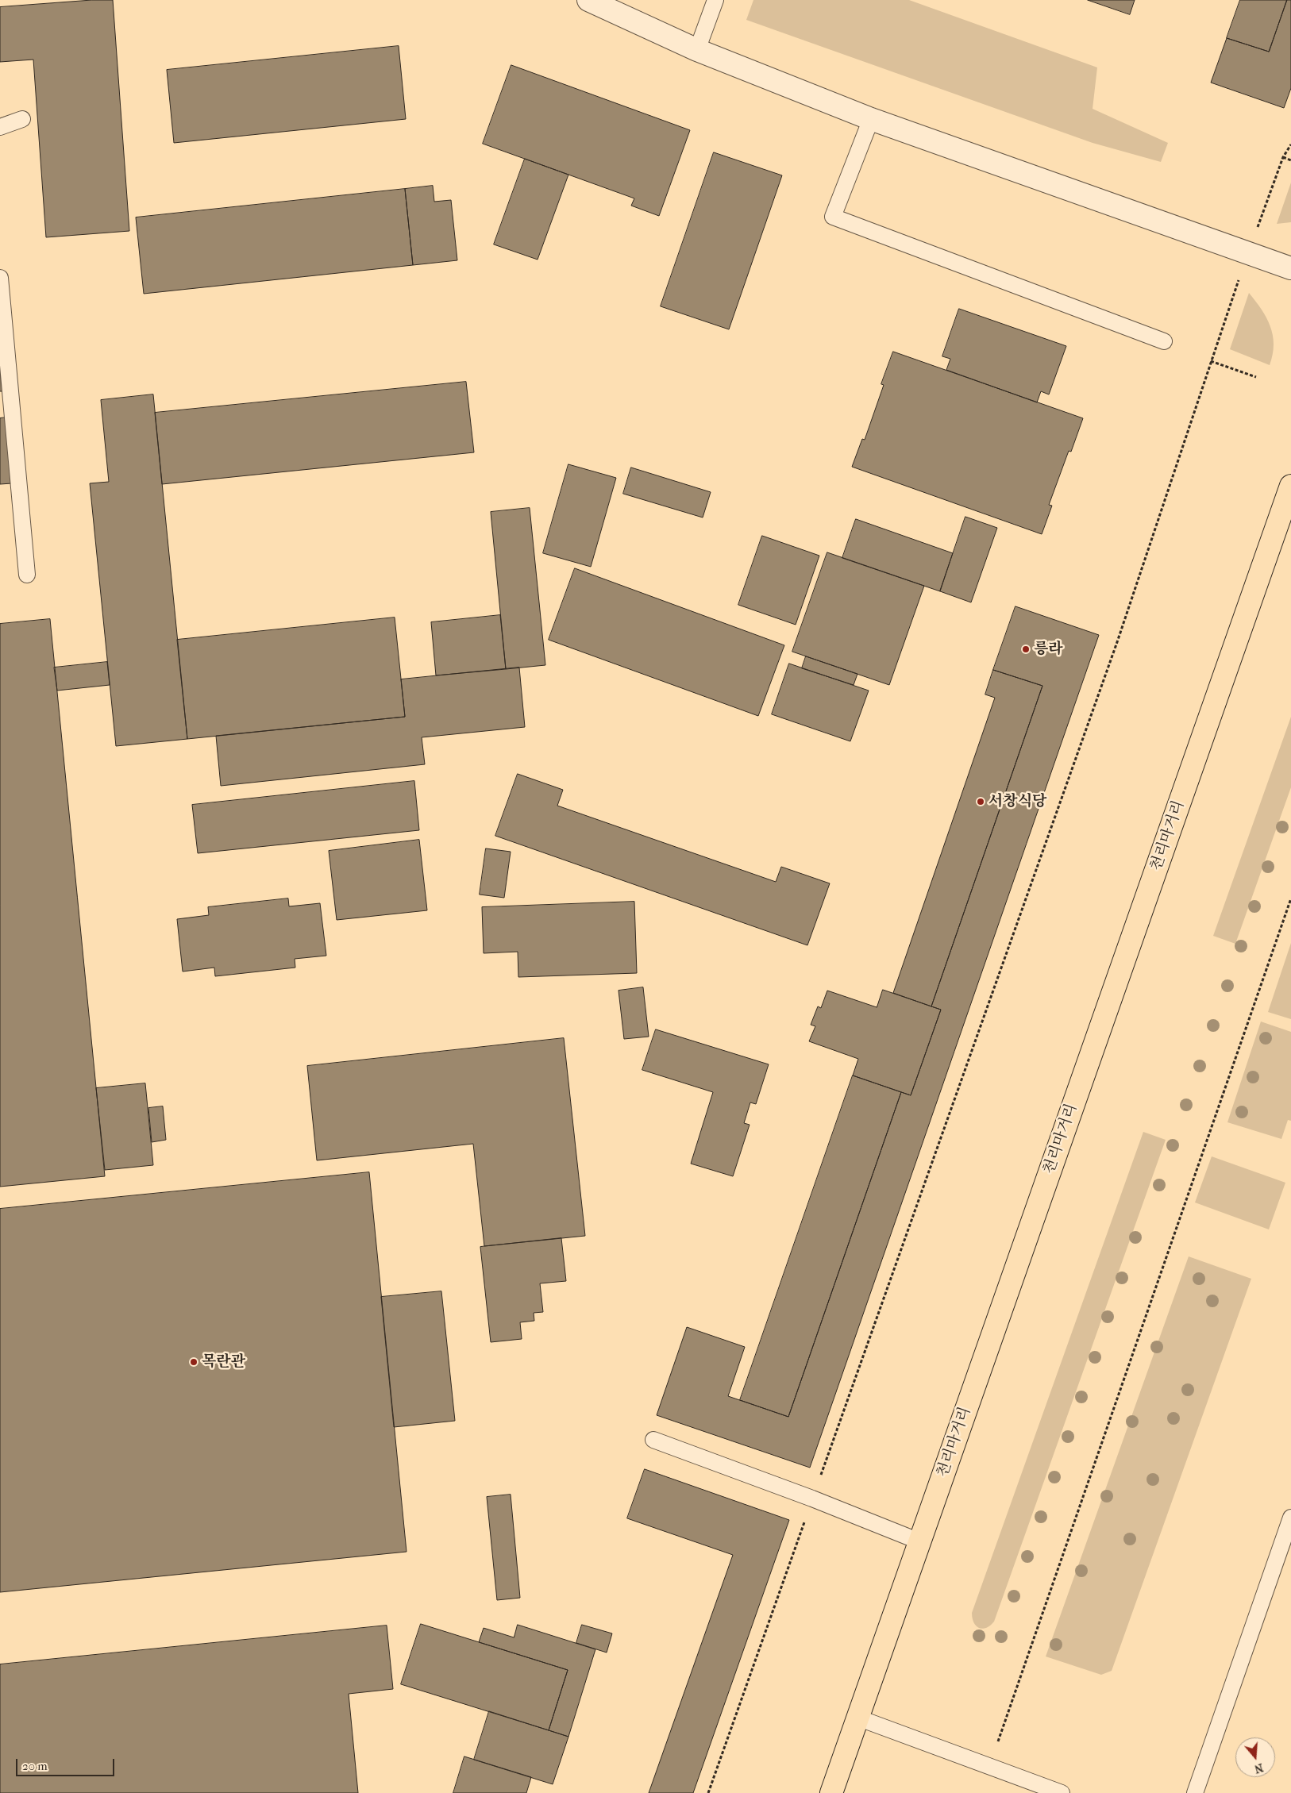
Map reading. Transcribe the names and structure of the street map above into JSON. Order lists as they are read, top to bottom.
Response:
{
  "streets": {
    "main road": ["천리마거리"]
  },
  "places": ["릉라", "서창식당", "목란관"],
  "scale_bar": "20 m",
  "north": "bottom"
}
